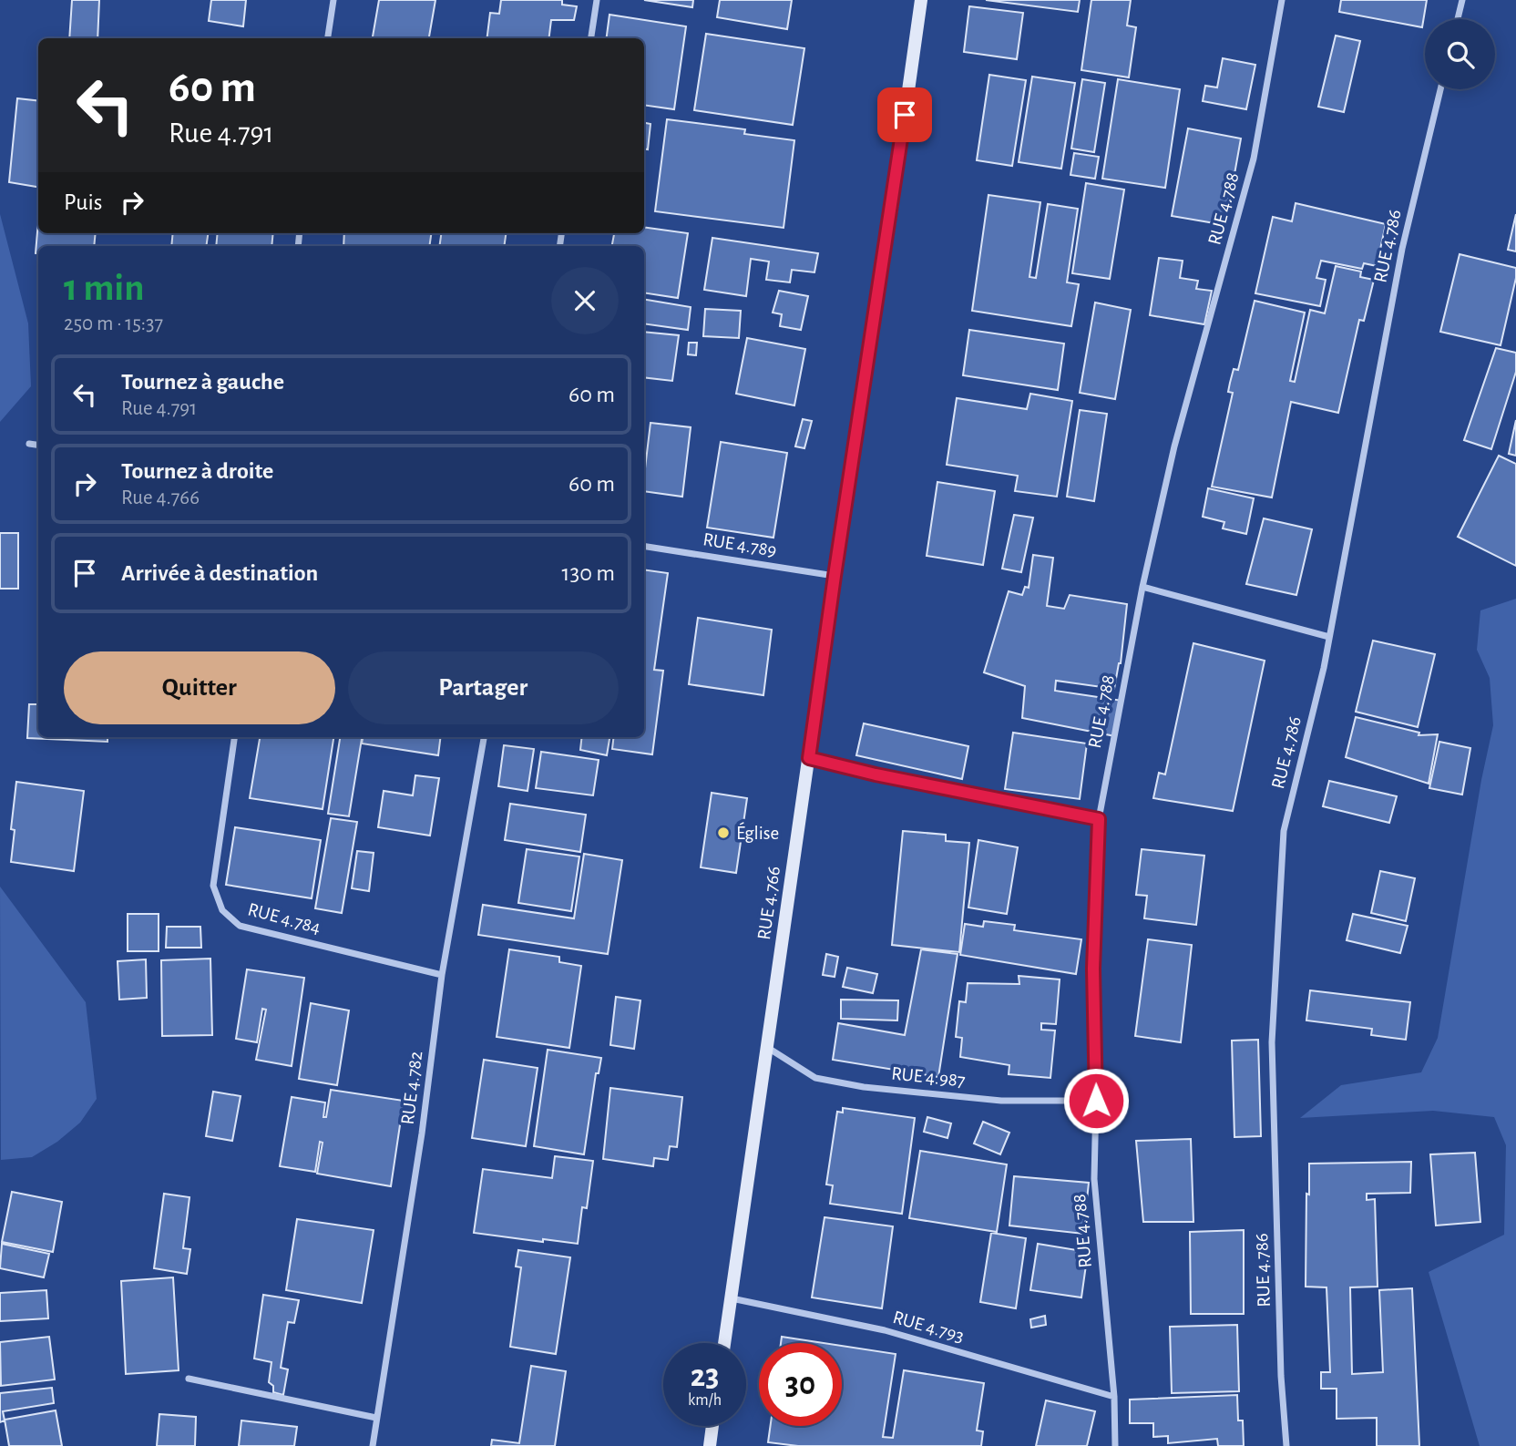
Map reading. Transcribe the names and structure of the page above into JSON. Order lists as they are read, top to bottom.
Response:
{
  "streets": {
    "street": [
      "RUE 4.788",
      "RUE 4.786",
      "RUE 4.789",
      "RUE 4.766",
      "RUE 4.784",
      "RUE 4.987",
      "RUE 4.782",
      "RUE 4.793"
    ]
  },
  "crossings": [
    ["RUE 4.788", "RUE 4.987"],
    ["RUE 4.788", "RUE 4.793"],
    ["RUE 4.789", "RUE 4.766"],
    ["RUE 4.766", "RUE 4.987"],
    ["RUE 4.766", "RUE 4.793"],
    ["RUE 4.784", "RUE 4.782"]
  ],
  "places": ["Église"],
  "page": {
    "turn": ["60 m", "Rue 4.791"],
    "then": "Puis",
    "heading": ["1 min", "250 m · 15:37"],
    "list": [
      {
        "name": "Tournez à gauche",
        "note": "Rue 4.791",
        "value": "60 m"
      },
      {
        "name": "Tournez à droite",
        "note": "Rue 4.766",
        "value": "60 m"
      },
      {
        "name": "Arrivée à destination",
        "value": "130 m"
      }
    ],
    "buttons": ["Quitter", "Partager"],
    "speed": "23 km/h",
    "limit": "30"
  }
}
